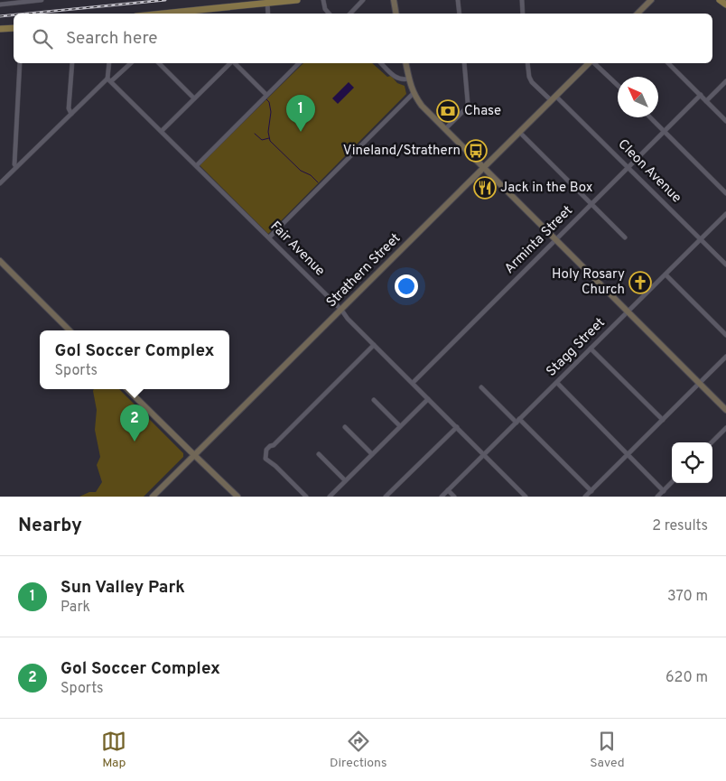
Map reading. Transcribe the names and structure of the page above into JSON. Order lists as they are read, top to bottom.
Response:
{
  "streets": {
    "main road": ["Strathern Street"],
    "street": [
      "Cleon Avenue",
      "Arminta Street",
      "Fair Avenue",
      "Stagg Street"
    ]
  },
  "crossings": [
    ["Cleon Avenue", "Arminta Street"],
    ["Cleon Avenue", "Strathern Street"],
    ["Cleon Avenue", "Stagg Street"],
    ["Arminta Street", "Fair Avenue"],
    ["Fair Avenue", "Strathern Street"],
    ["Fair Avenue", "Stagg Street"]
  ],
  "places": {
    "bank": ["Chase"],
    "bus stop": ["Vineland/Strathern"],
    "restaurant": ["Jack in the Box"],
    "church": ["Holy Rosary Church"]
  },
  "north": "top left",
  "page": {
    "search": "Search here",
    "pins": ["1", "2"],
    "popup": ["Gol Soccer Complex", "Sports"],
    "heading": ["Nearby", "2 results"],
    "list": [
      {
        "mark": "1",
        "name": "Sun Valley Park",
        "note": "Park",
        "value": "370 m"
      },
      {
        "mark": "2",
        "name": "Gol Soccer Complex",
        "note": "Sports",
        "value": "620 m"
      }
    ],
    "nav": ["Map", "Directions", "Saved"]
  }
}
